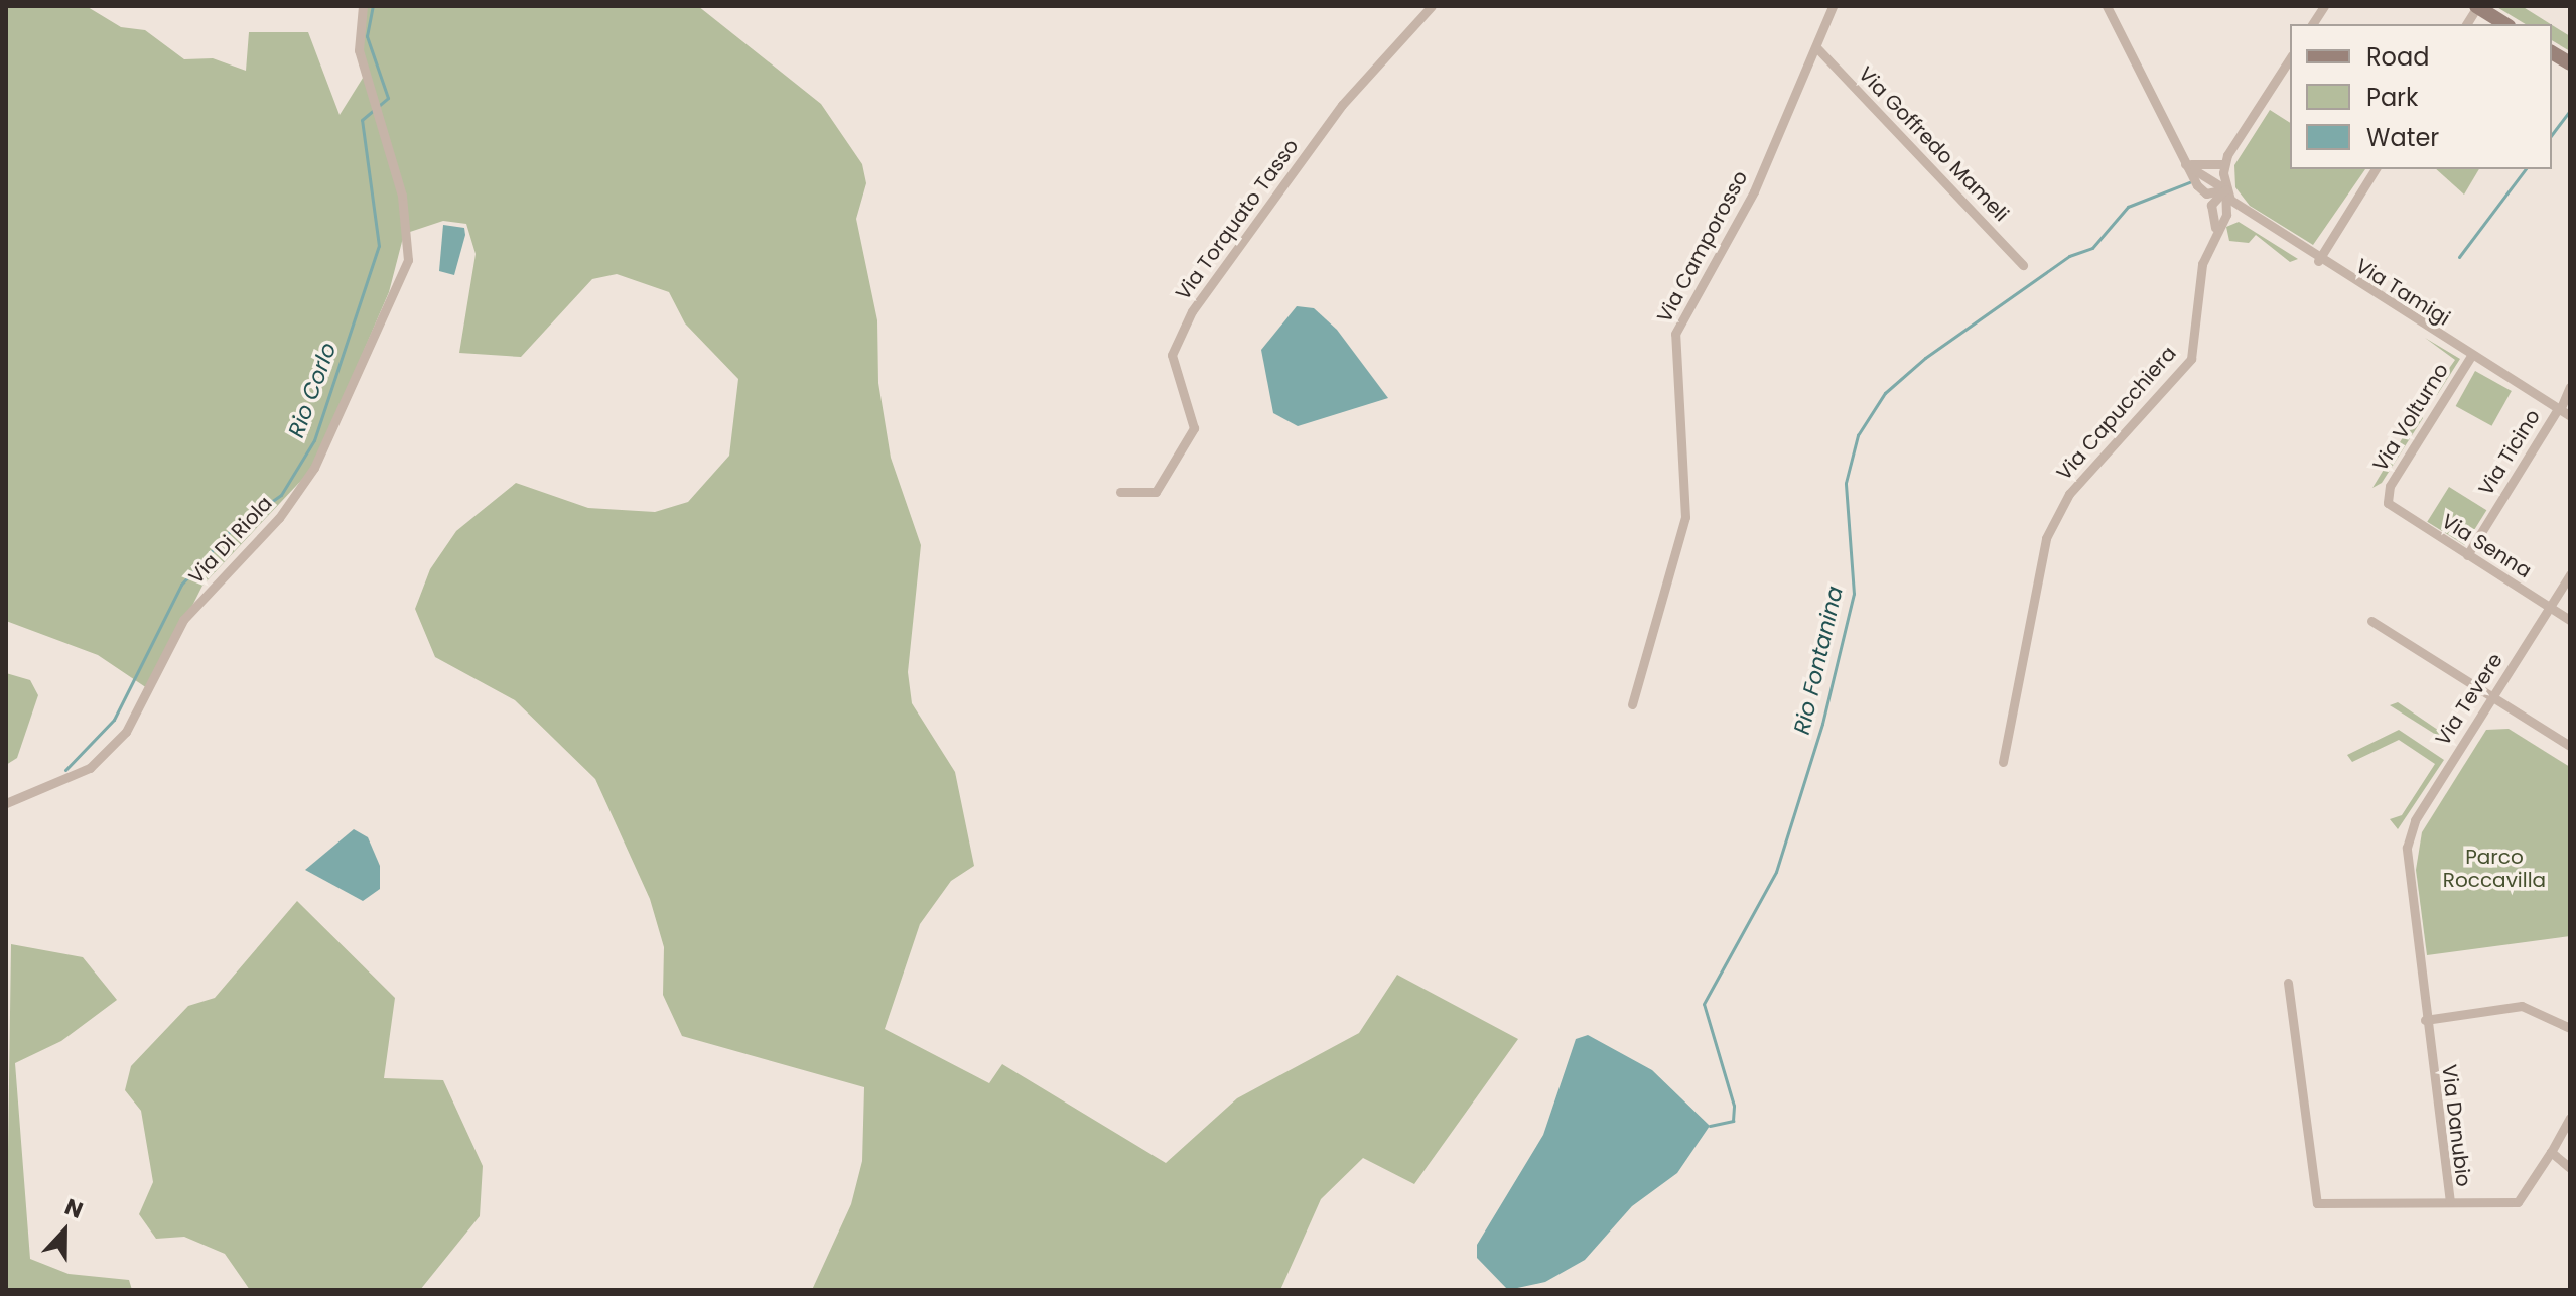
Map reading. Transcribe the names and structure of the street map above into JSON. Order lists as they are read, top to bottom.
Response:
{
  "streets": {
    "street": [
      "Via Goffredo Mameli",
      "Via Torquato Tasso",
      "Via Camporosso",
      "Via Tamigi",
      "Via Capucchiera",
      "Via Volturno",
      "Via Ticino",
      "Via Di Riola",
      "Via Senna",
      "Via Tevere",
      "Via Danubio"
    ]
  },
  "crossings": [
    ["Via Goffredo Mameli", "Via Camporosso"],
    ["Via Tamigi", "Via Capucchiera"],
    ["Via Tamigi", "Via Volturno"],
    ["Via Tamigi", "Via Ticino"],
    ["Via Volturno", "Via Senna"],
    ["Via Ticino", "Via Senna"],
    ["Via Senna", "Via Tevere"],
    ["Via Tevere", "Via Danubio"]
  ],
  "water": ["Rio Corlo", "Rio Fontanina"],
  "parks": ["Parco Roccavilla"],
  "legend": ["Road", "Park", "Water"],
  "north": "top"
}
